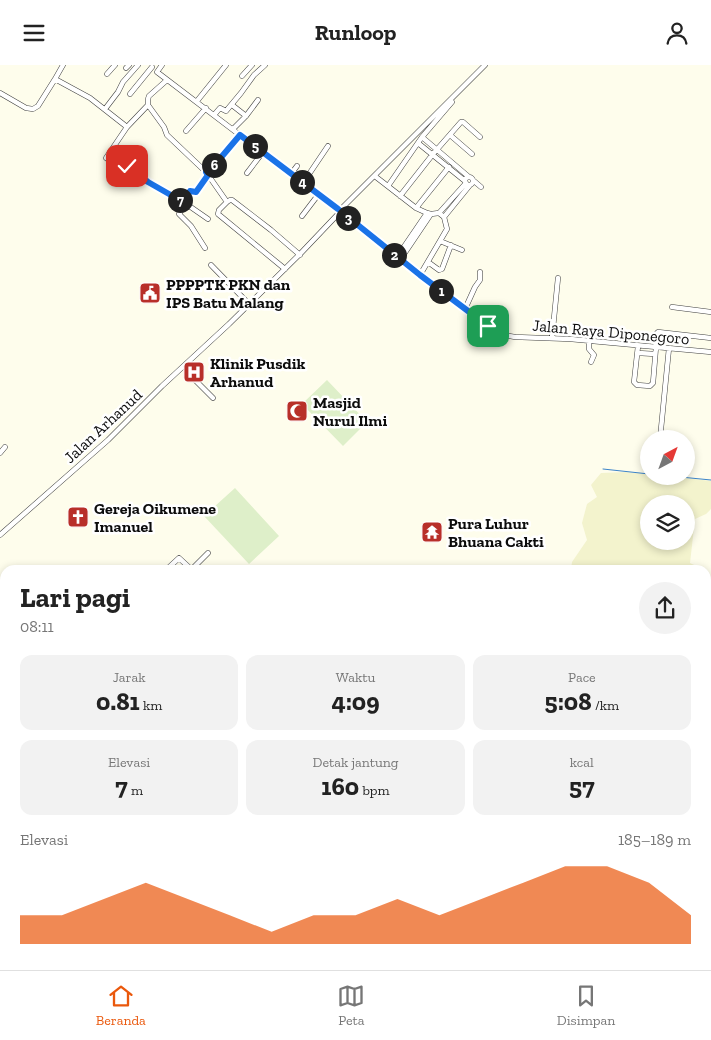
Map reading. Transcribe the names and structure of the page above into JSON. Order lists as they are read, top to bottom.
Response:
{
  "streets": {
    "street": ["Jalan Raya Diponegoro", "Jalan Arhanud"]
  },
  "crossings": [
    ["Jalan Raya Diponegoro", "Jalan Arhanud"]
  ],
  "places": {
    "public building": ["PPPPTK PKN dan IPS Batu Malang"],
    "hospital": ["Klinik Pusdik Arhanud"],
    "mosque": ["Masjid Nurul Ilmi"],
    "church": ["Gereja Oikumene Imanuel"],
    "temple": ["Pura Luhur Bhuana Cakti"]
  },
  "north": "top right",
  "page": {
    "header": "Runloop",
    "pins": [
      "5",
      "6",
      "4",
      "7",
      "3",
      "2",
      "1"
    ],
    "heading": ["Lari pagi", "08:11"],
    "stats": [
      ["Jarak", "0.81 km"],
      ["Waktu", "4:09"],
      ["Pace", "5:08 /km"],
      ["Elevasi", "7 m"],
      ["Detak jantung", "160 bpm"],
      ["kcal", "57"]
    ],
    "chart": ["Elevasi", "185–189 m"],
    "tabs": ["Beranda", "Peta", "Disimpan"]
  }
}
